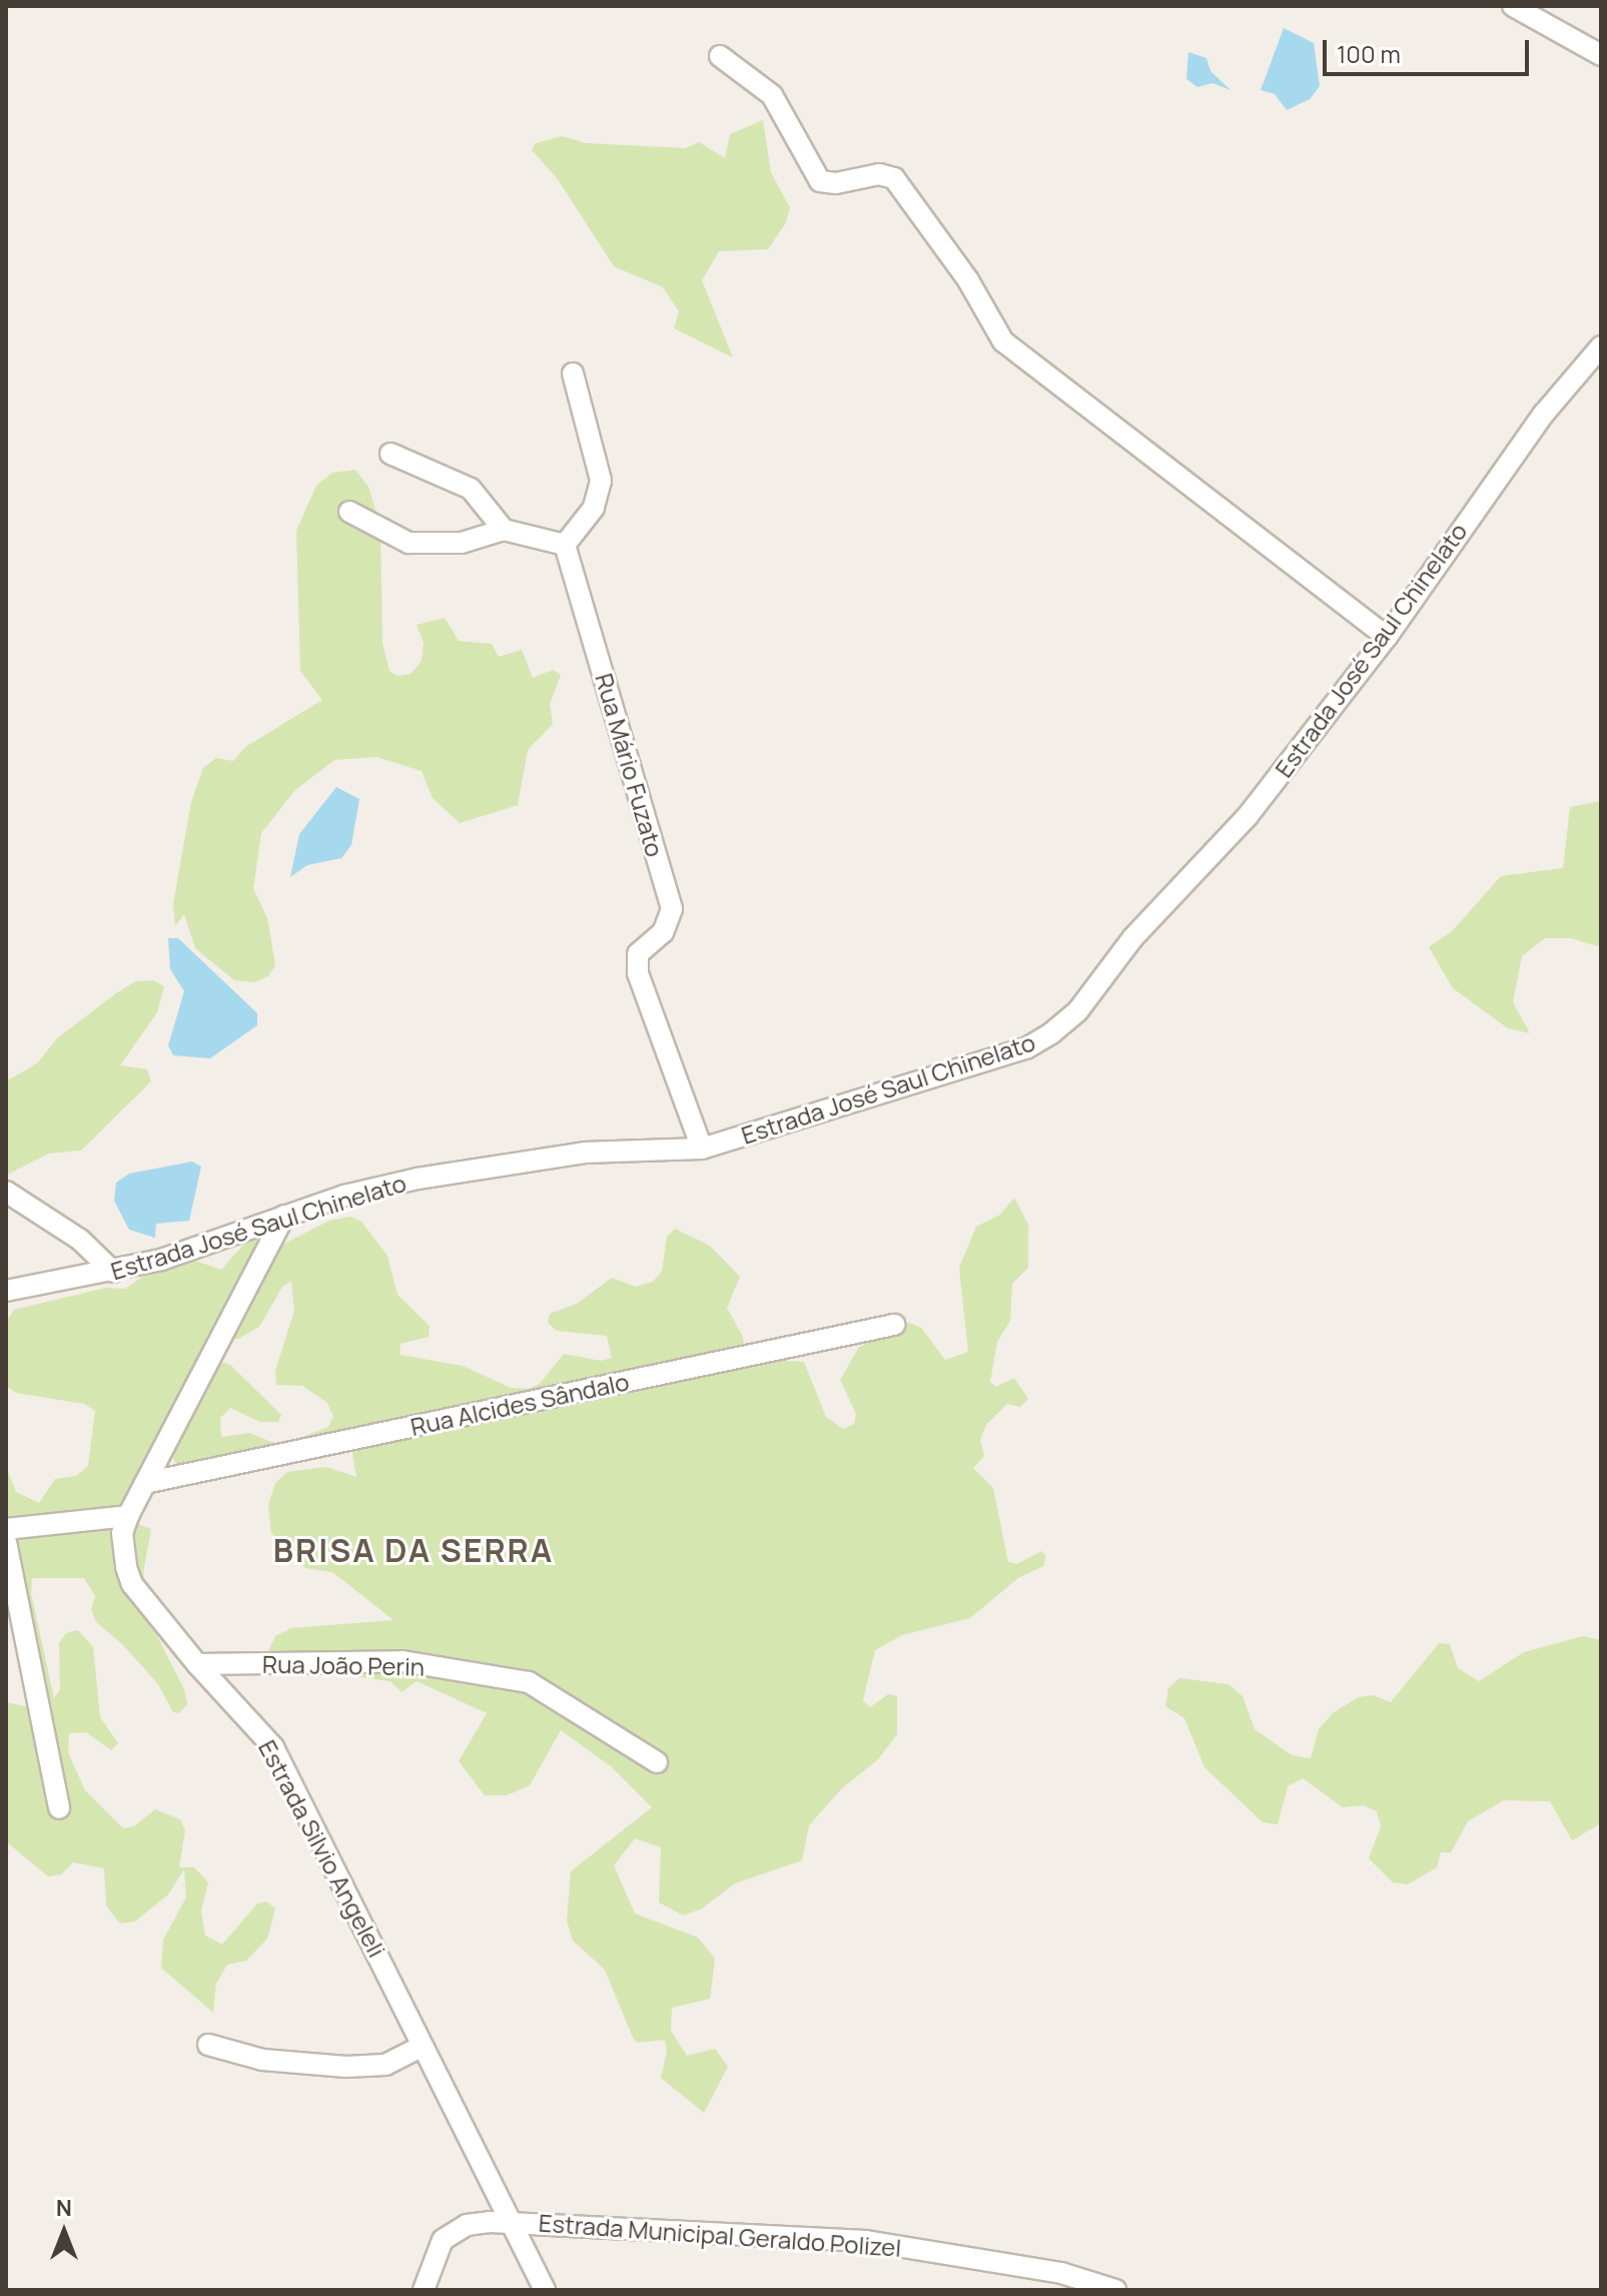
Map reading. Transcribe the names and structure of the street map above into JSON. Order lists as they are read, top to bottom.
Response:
{
  "streets": {
    "street": [
      "Estrada José Saul Chinelato",
      "Rua Mário Fuzato",
      "Rua Alcides Sândalo",
      "Rua João Perin",
      "Estrada Silvio Angeleli",
      "Estrada Municipal Geraldo Polizel"
    ]
  },
  "crossings": [
    ["Estrada José Saul Chinelato", "Rua Mário Fuzato"],
    ["Estrada José Saul Chinelato", "Estrada Silvio Angeleli"],
    ["Rua Alcides Sândalo", "Estrada Silvio Angeleli"],
    ["Rua João Perin", "Estrada Silvio Angeleli"],
    ["Estrada Silvio Angeleli", "Estrada Municipal Geraldo Polizel"]
  ],
  "districts": ["BRISA DA SERRA"],
  "scale_bar": "100 m",
  "north": "top"
}
